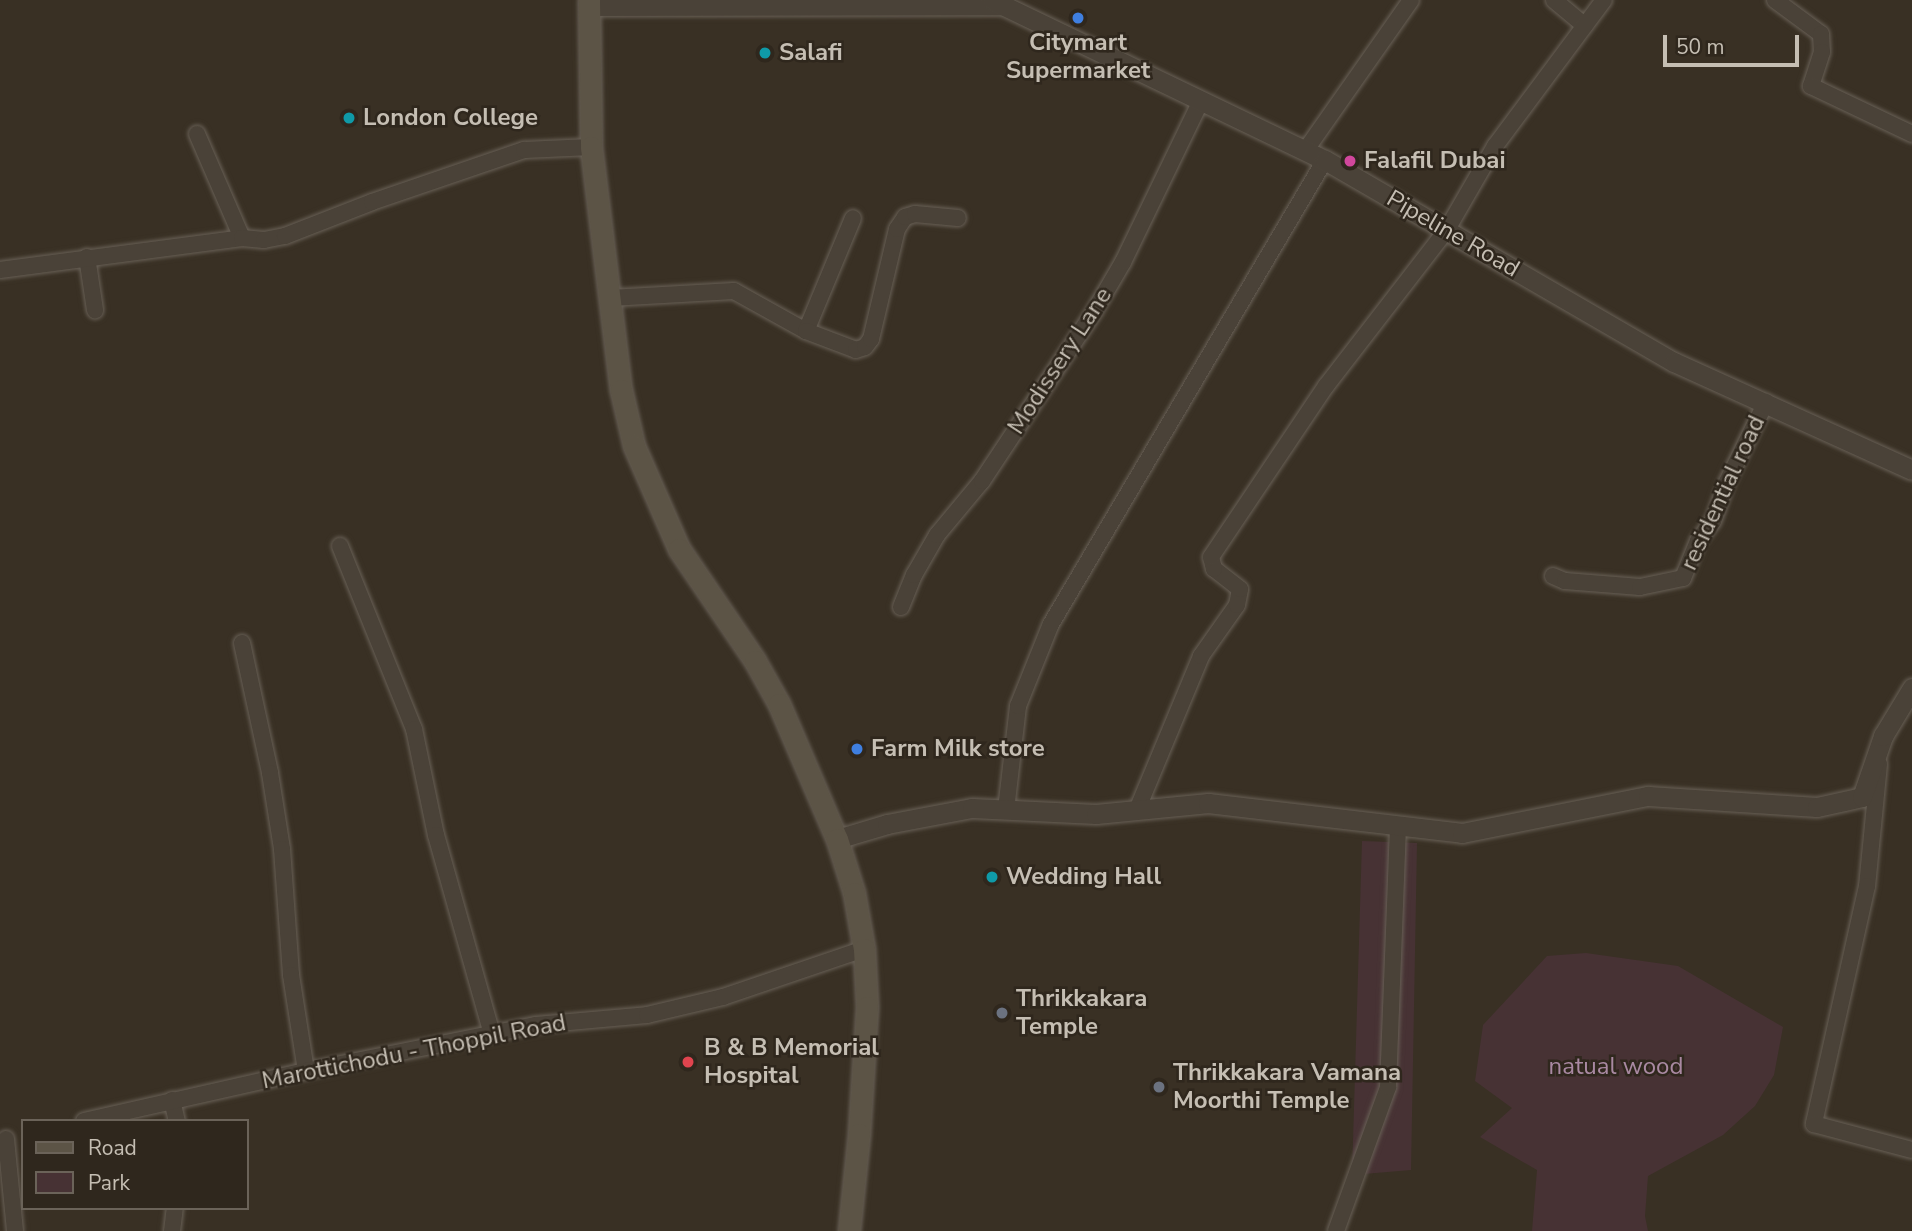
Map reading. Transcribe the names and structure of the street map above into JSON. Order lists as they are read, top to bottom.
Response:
{
  "streets": {
    "street": [
      "Pipeline Road",
      "Modissery Lane",
      "residential road",
      "Marottichodu - Thoppil Road"
    ]
  },
  "crossings": [
    ["Pipeline Road", "Modissery Lane"],
    ["Pipeline Road", "residential road"]
  ],
  "parks": ["natual wood"],
  "places": [
    "Citymart Supermarket",
    "Salafi",
    "London College",
    "Falafil Dubai",
    "Farm Milk store",
    "Wedding Hall",
    "Thrikkakara Temple",
    "B & B Memorial Hospital",
    "Thrikkakara Vamana Moorthi Temple"
  ],
  "legend": ["Road", "Park"],
  "scale_bar": "50 m"
}
